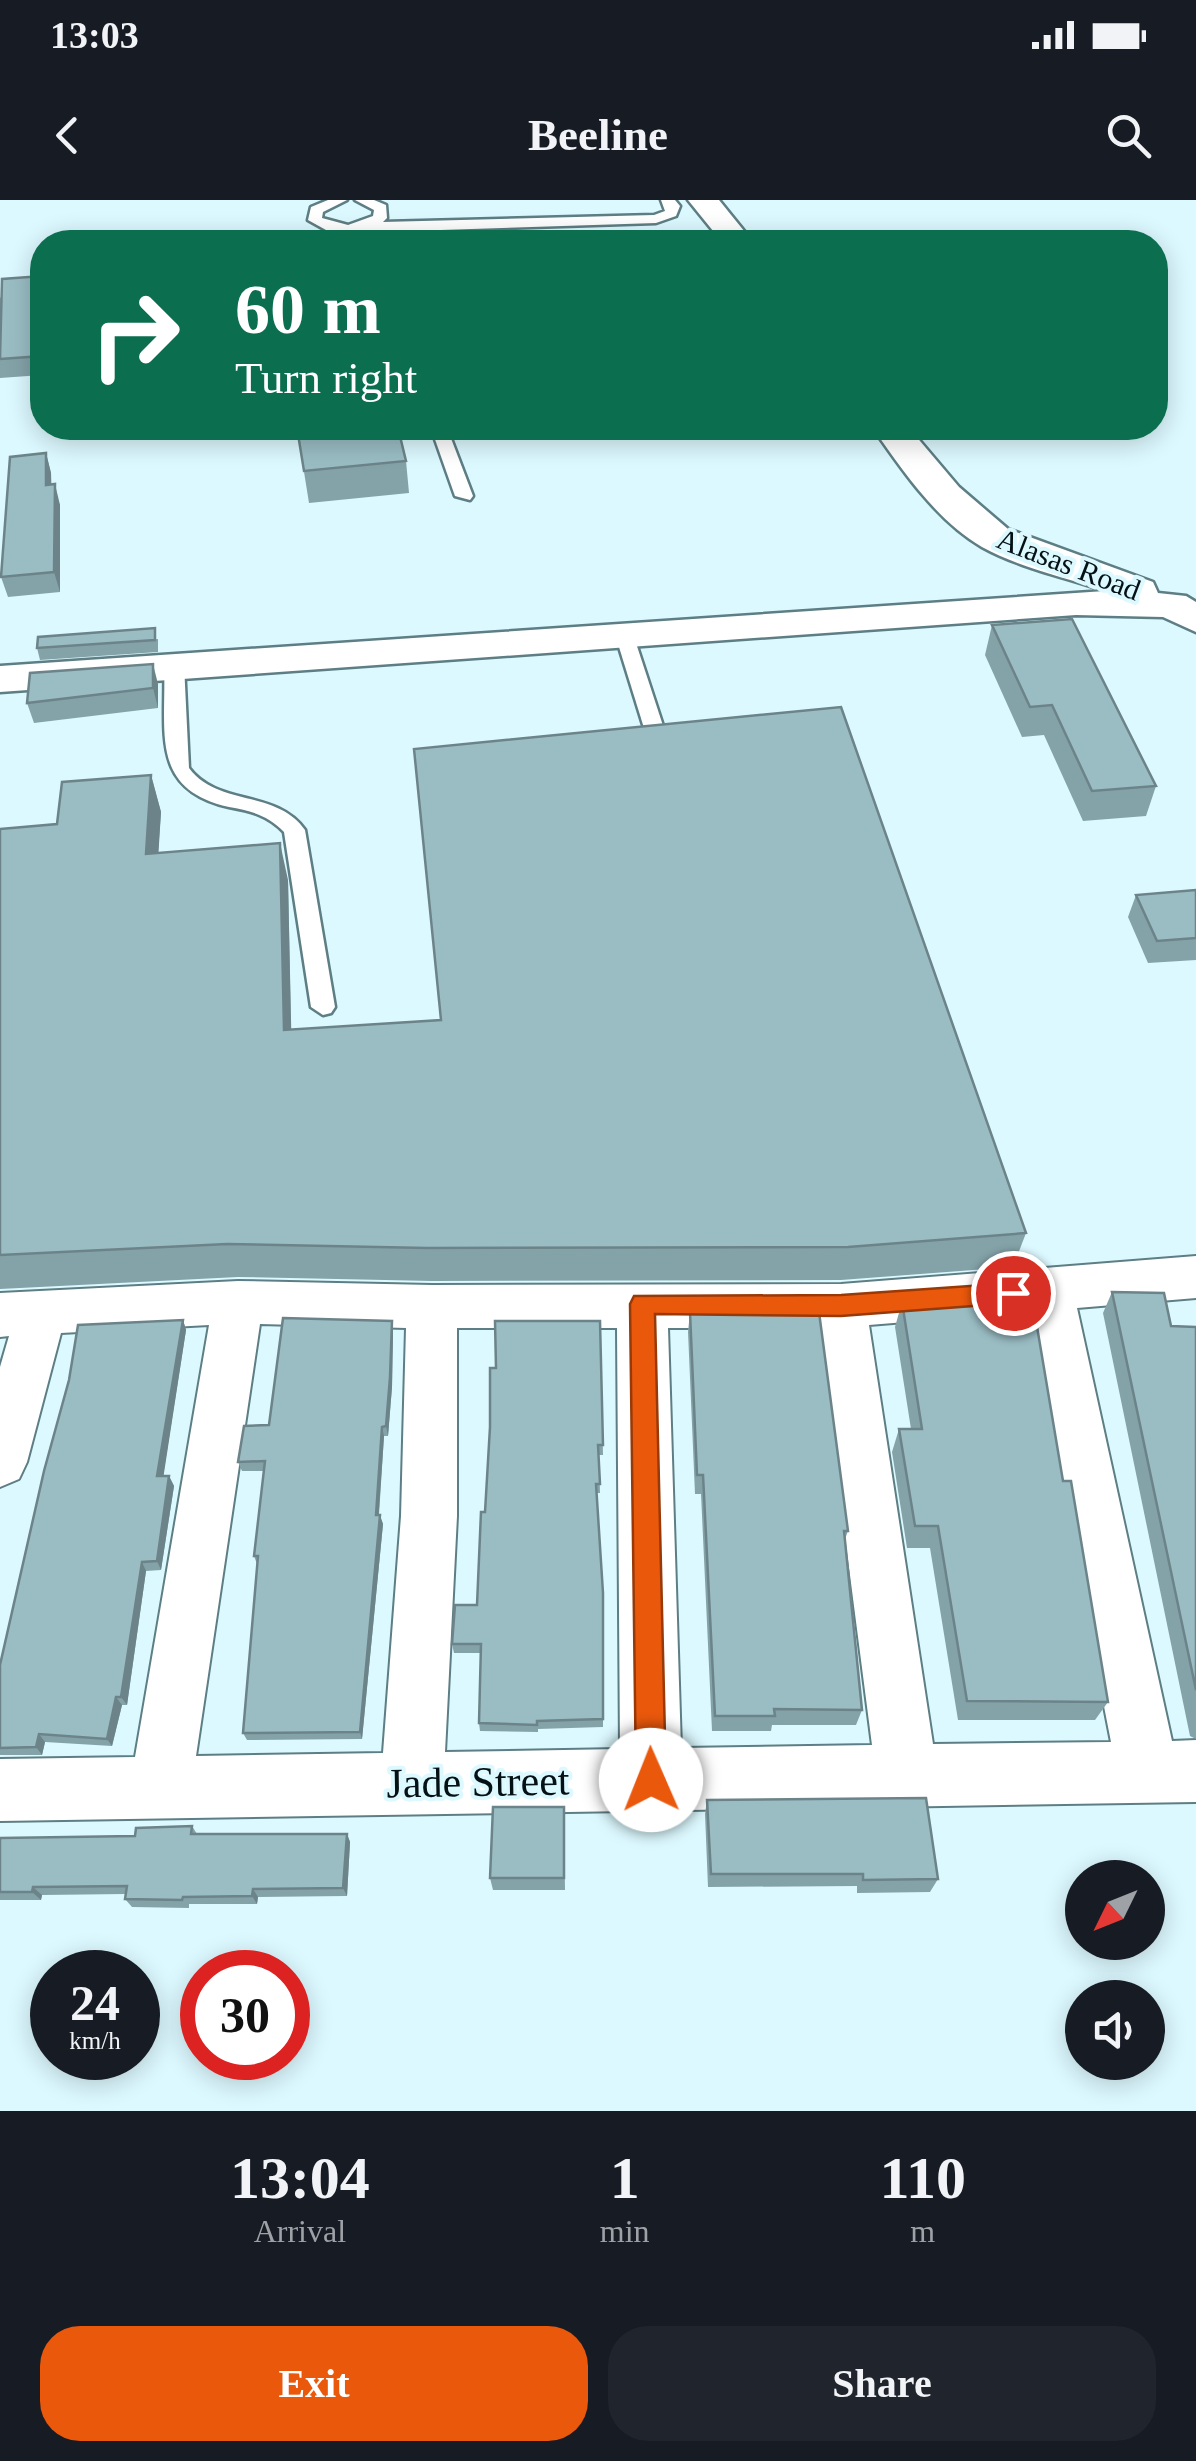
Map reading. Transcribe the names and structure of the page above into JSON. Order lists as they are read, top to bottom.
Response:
{
  "streets": {
    "street": ["Alasas Road", "Jade Street"]
  },
  "north": "bottom left",
  "page": {
    "status": "13:03",
    "header": "Beeline",
    "turn": ["60 m", "Turn right"],
    "speed": "24 km/h",
    "limit": "30",
    "eta": [
      "13:04",
      "Arrival",
      "1",
      "min",
      "110",
      "m"
    ],
    "buttons": ["Exit", "Share"]
  }
}
